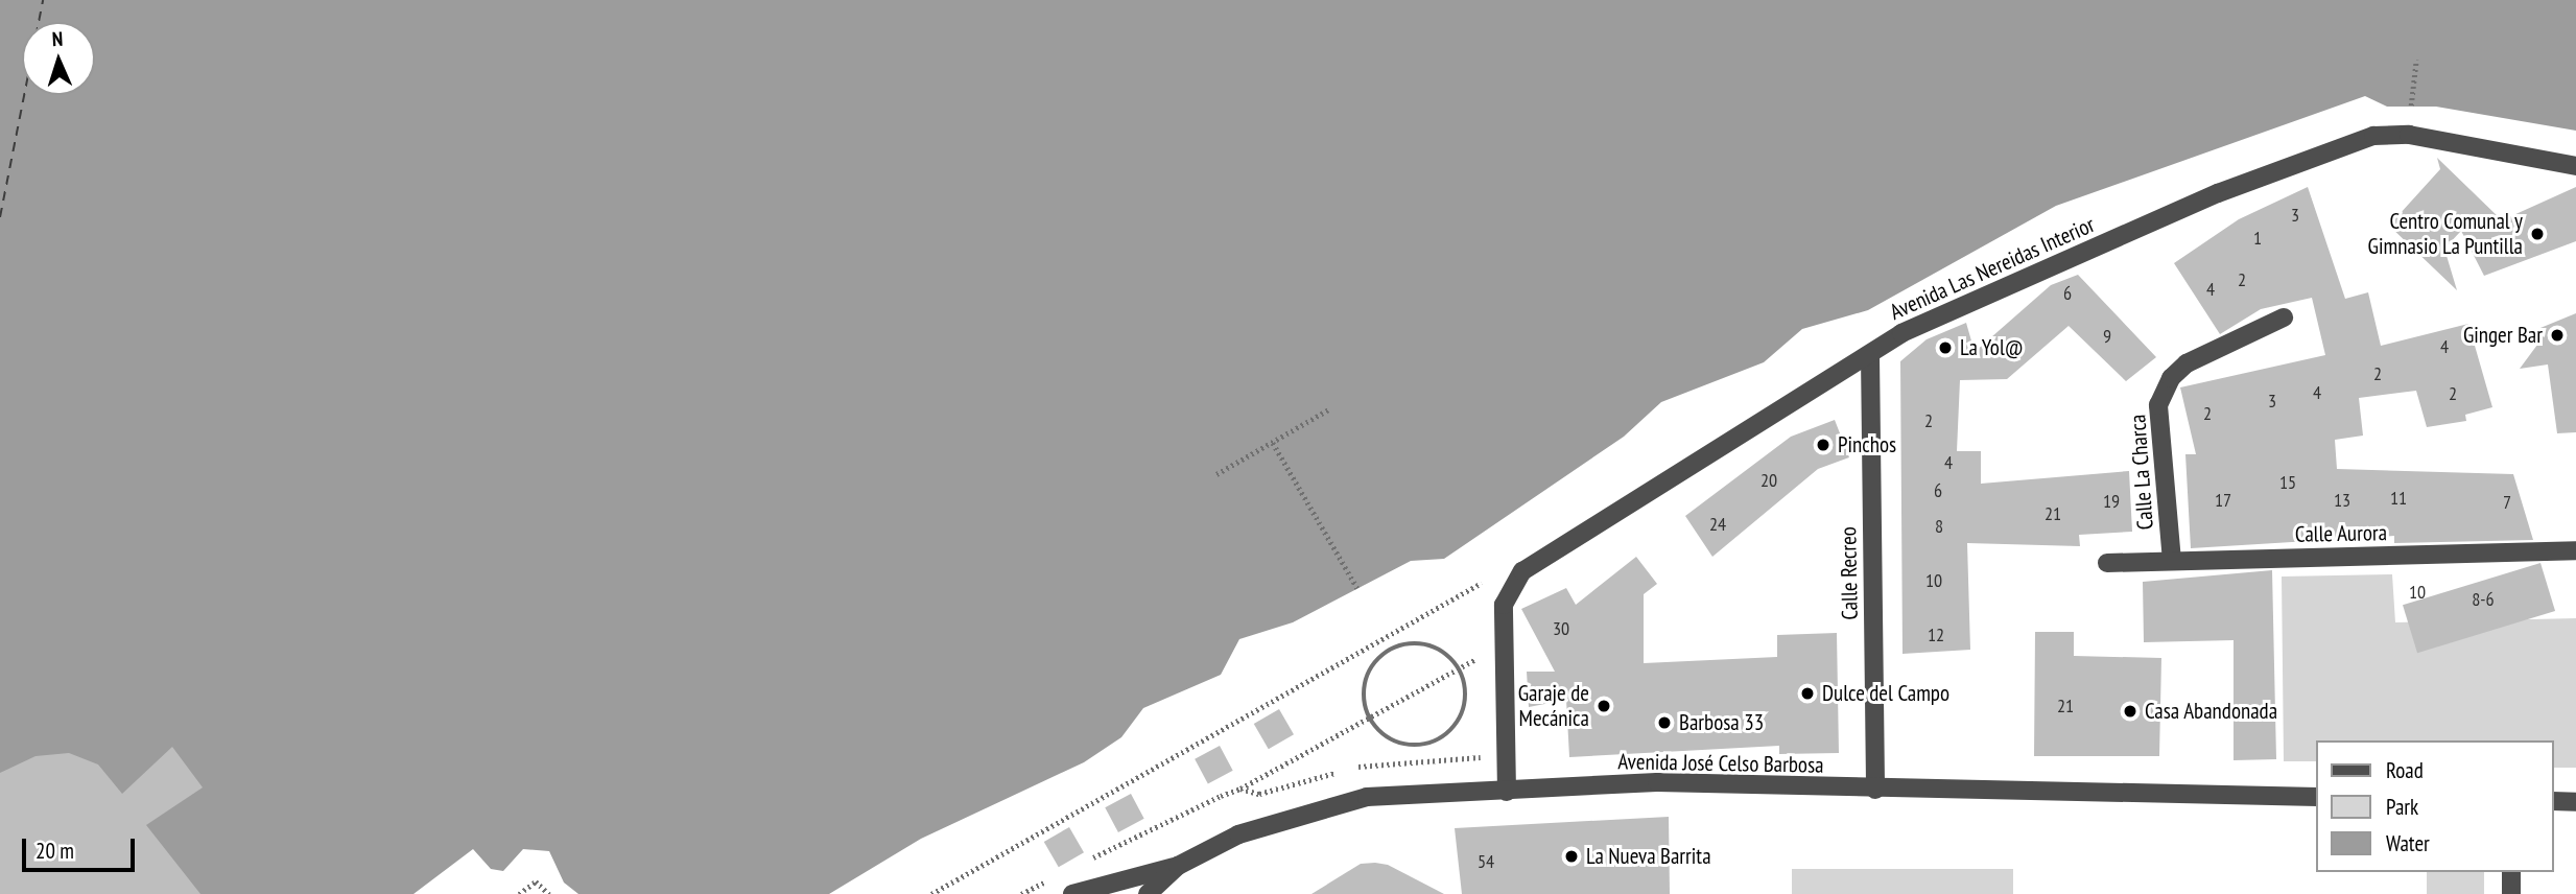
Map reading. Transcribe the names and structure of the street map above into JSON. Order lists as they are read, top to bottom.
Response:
{
  "streets": {
    "street": [
      "Avenida Las Nereidas Interior",
      "Calle La Charca",
      "Calle Aurora",
      "Calle Recreo",
      "Avenida José Celso Barbosa"
    ]
  },
  "crossings": [
    ["Avenida Las Nereidas Interior", "Calle Recreo"],
    ["Avenida Las Nereidas Interior", "Avenida José Celso Barbosa"],
    ["Calle La Charca", "Calle Aurora"],
    ["Calle Recreo", "Avenida José Celso Barbosa"]
  ],
  "places": [
    "Centro Comunal y Gimnasio La Puntilla",
    "Ginger Bar",
    "La Yol@",
    "Pinchos",
    "Dulce del Campo",
    "Garaje de Mecánica",
    "Casa Abandonada",
    "Barbosa 33",
    "La Nueva Barrita"
  ],
  "house_numbers": [
    "3",
    "1",
    "2",
    "4",
    "6",
    "9",
    "4",
    "2",
    "4",
    "2",
    "3",
    "2",
    "2",
    "4",
    "20",
    "15",
    "6",
    "11",
    "17",
    "13",
    "19",
    "7",
    "21",
    "24",
    "8",
    "10",
    "10",
    "8-6",
    "30",
    "12",
    "21",
    "54"
  ],
  "legend": ["Road", "Park", "Water"],
  "scale_bar": "20 m",
  "north": "top"
}
